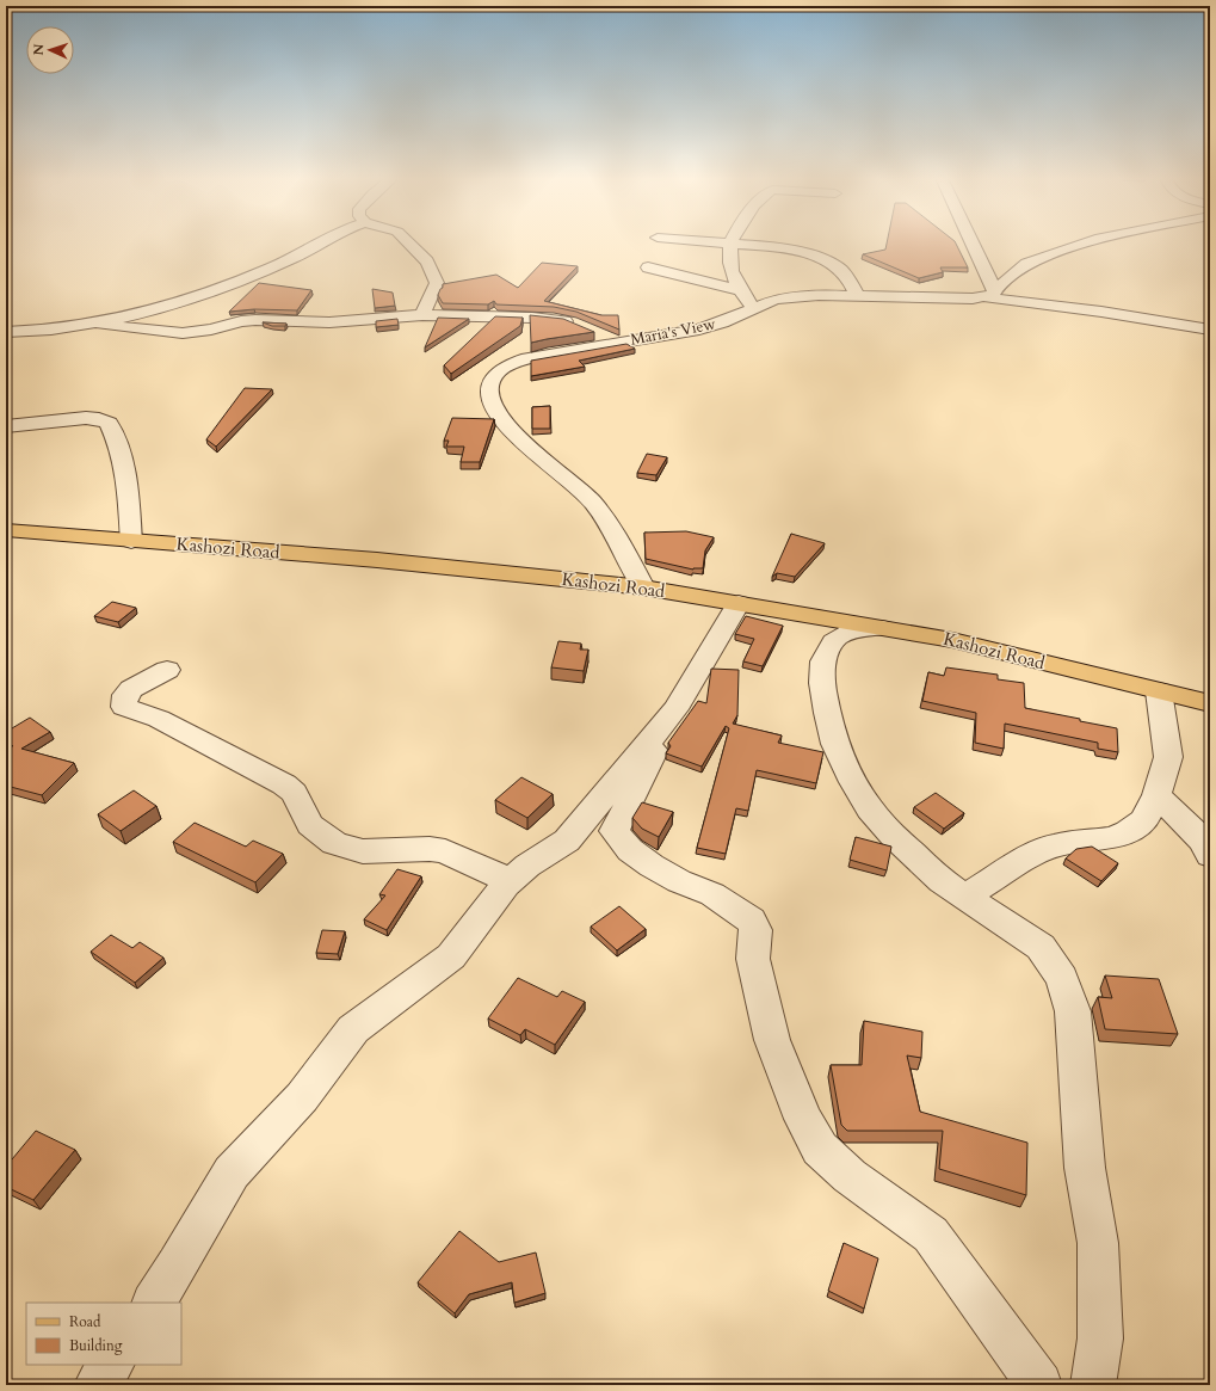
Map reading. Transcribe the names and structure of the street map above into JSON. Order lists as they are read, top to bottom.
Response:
{
  "streets": {
    "main road": ["Kashozi Road"],
    "street": ["Maria's View"]
  },
  "crossings": [
    ["Maria's View", "Kashozi Road"]
  ],
  "legend": ["Road", "Building"],
  "north": "left"
}
